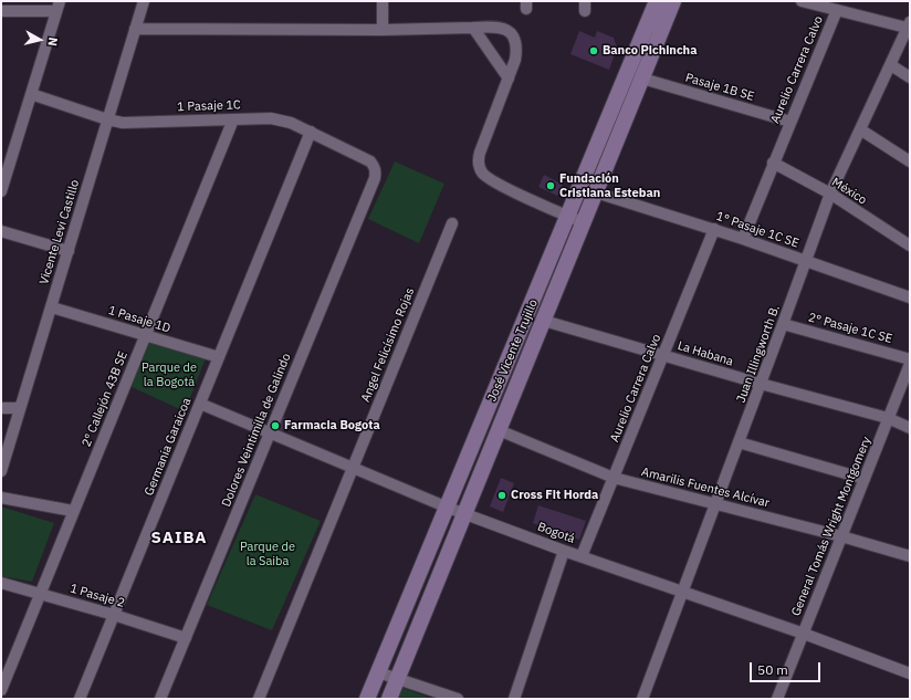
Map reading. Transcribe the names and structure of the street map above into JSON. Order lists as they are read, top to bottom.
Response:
{
  "streets": {
    "main road": ["José Vicente Trujillo"],
    "street": [
      "Aurelio Carrera Calvo",
      "Pasaje 1B SE",
      "1 Pasaje 1C",
      "México",
      "1° Pasaje 1C SE",
      "Vicente Levi Castillo",
      "1 Pasaje 1D",
      "2° Pasaje 1C SE",
      "Angel Felicísimo Rojas",
      "La Habana",
      "Juan Illingworth B.",
      "2º Callejón 43B SE",
      "Dolores Veintimilla de Galindo",
      "Germania Garaicoa",
      "Amarilis Fuentes Alcívar",
      "General Tomás Wright Montgomery",
      "Bogotá",
      "1 Pasaje 2"
    ]
  },
  "crossings": [
    ["Aurelio Carrera Calvo", "Pasaje 1B SE"],
    ["Aurelio Carrera Calvo", "México"],
    ["Aurelio Carrera Calvo", "1° Pasaje 1C SE"],
    ["Aurelio Carrera Calvo", "La Habana"],
    ["Aurelio Carrera Calvo", "Amarilis Fuentes Alcívar"],
    ["Aurelio Carrera Calvo", "Bogotá"],
    ["Pasaje 1B SE", "José Vicente Trujillo"],
    ["1 Pasaje 1C", "Vicente Levi Castillo"],
    ["1 Pasaje 1C", "2º Callejón 43B SE"],
    ["1 Pasaje 1C", "Dolores Veintimilla de Galindo"],
    ["1 Pasaje 1C", "Germania Garaicoa"],
    ["México", "Juan Illingworth B."],
    ["1° Pasaje 1C SE", "José Vicente Trujillo"],
    ["1° Pasaje 1C SE", "Juan Illingworth B."],
    ["Vicente Levi Castillo", "1 Pasaje 1D"],
    ["1 Pasaje 1D", "2º Callejón 43B SE"],
    ["1 Pasaje 1D", "Germania Garaicoa"],
    ["2° Pasaje 1C SE", "Juan Illingworth B."],
    ["Angel Felicísimo Rojas", "Bogotá"],
    ["José Vicente Trujillo", "La Habana"],
    ["José Vicente Trujillo", "Amarilis Fuentes Alcívar"],
    ["José Vicente Trujillo", "Bogotá"],
    ["La Habana", "Juan Illingworth B."],
    ["La Habana", "General Tomás Wright Montgomery"],
    ["Juan Illingworth B.", "Amarilis Fuentes Alcívar"],
    ["Juan Illingworth B.", "Bogotá"],
    ["2º Callejón 43B SE", "1 Pasaje 2"],
    ["Dolores Veintimilla de Galindo", "Bogotá"],
    ["Dolores Veintimilla de Galindo", "1 Pasaje 2"],
    ["Germania Garaicoa", "Bogotá"],
    ["Germania Garaicoa", "1 Pasaje 2"],
    ["Amarilis Fuentes Alcívar", "General Tomás Wright Montgomery"],
    ["General Tomás Wright Montgomery", "Bogotá"]
  ],
  "districts": ["SAIBA"],
  "parks": ["Parque de la Bogotá", "Parque de la Saiba"],
  "places": [
    "Banco Pichincha",
    "Fundación Cristiana Esteban",
    "Farmacia Bogota",
    "Cross Fit Horda"
  ],
  "scale_bar": "50 m",
  "north": "right"
}
